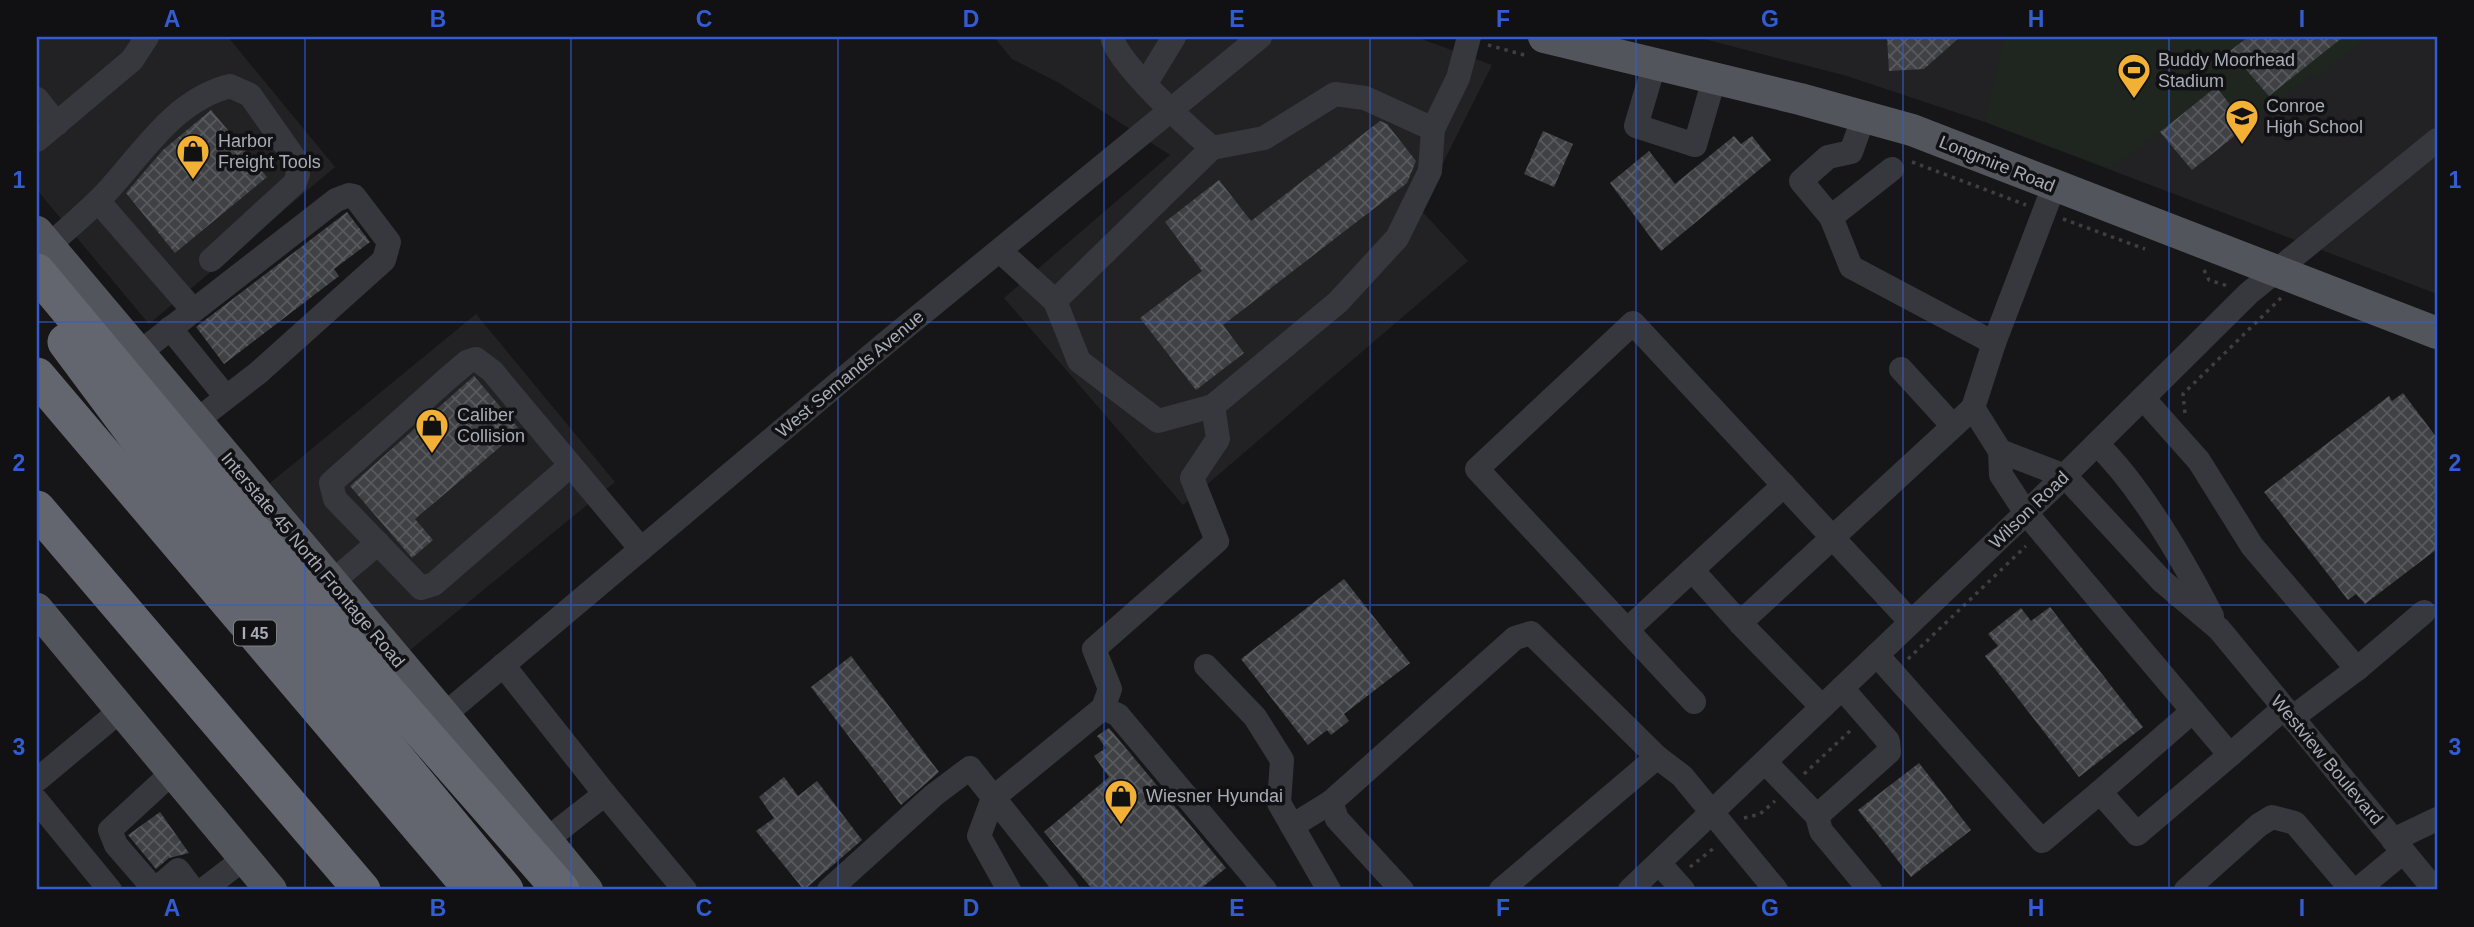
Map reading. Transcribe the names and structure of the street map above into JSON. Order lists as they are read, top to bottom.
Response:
{
  "streets": {
    "highway": ["I 45"],
    "main road": ["Longmire Road", "Interstate 45 North Frontage Road"],
    "street": ["West Semands Avenue", "Wilson Road", "Westview Boulevard"]
  },
  "crossings": [
    ["Longmire Road", "Wilson Road"],
    ["West Semands Avenue", "Interstate 45 North Frontage Road"],
    ["Wilson Road", "Westview Boulevard"]
  ],
  "places": {
    "sports": ["Buddy Moorhead Stadium"],
    "school or university": ["Conroe High School"],
    "shop": ["Harbor Freight Tools", "Caliber Collision", "Wiesner Hyundai"]
  },
  "grid": {
    "columns": [
      "A",
      "B",
      "C",
      "D",
      "E",
      "F",
      "G",
      "H",
      "I"
    ],
    "rows": ["1", "2", "3"]
  }
}
